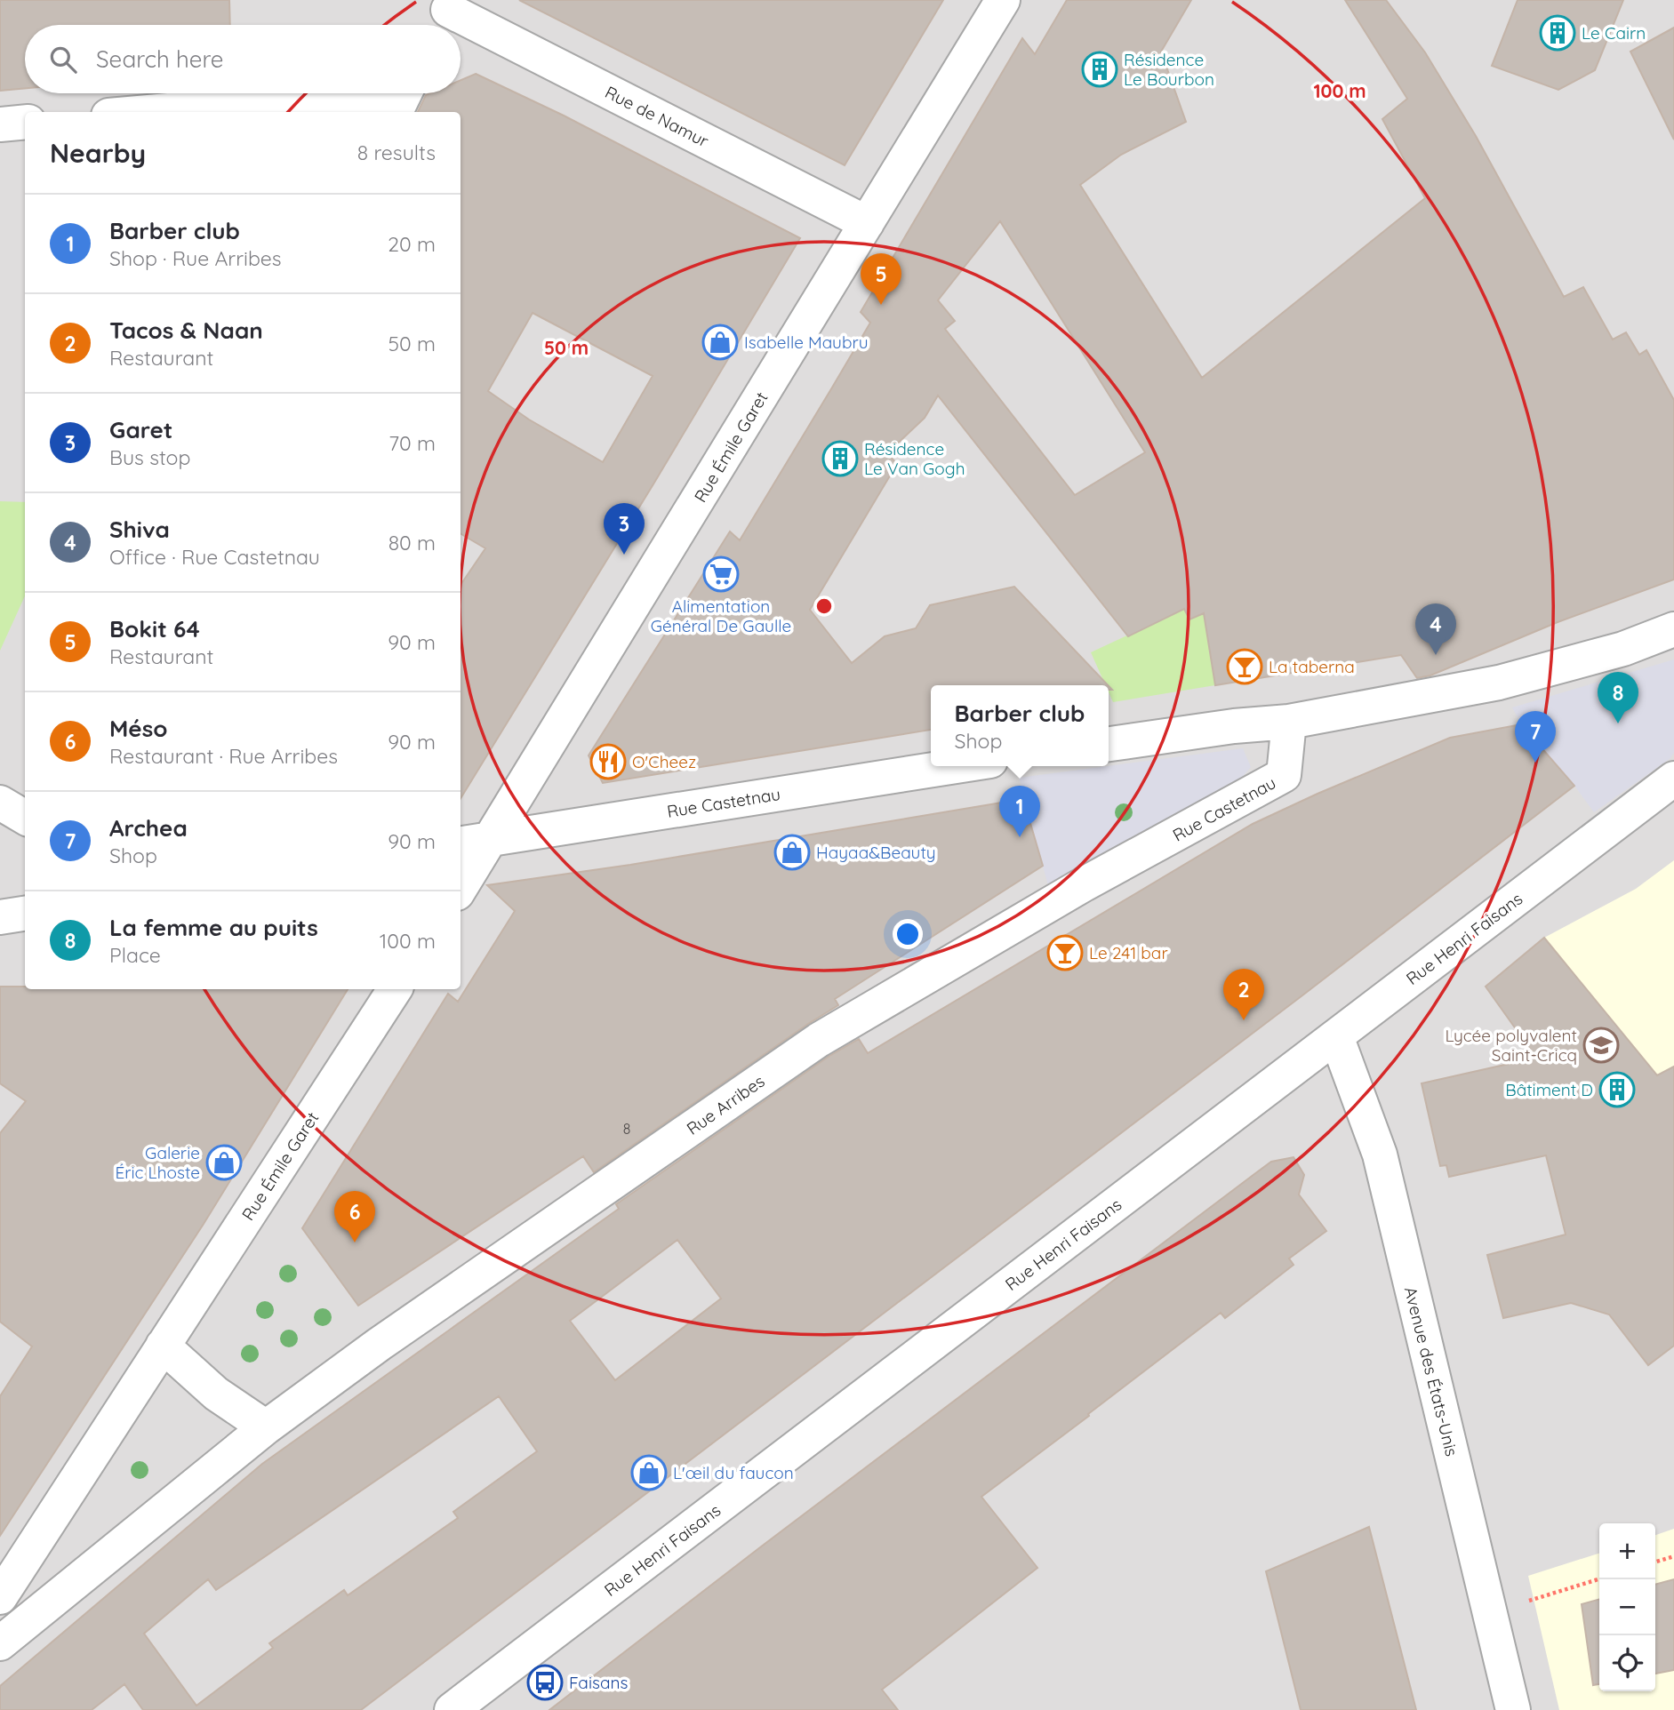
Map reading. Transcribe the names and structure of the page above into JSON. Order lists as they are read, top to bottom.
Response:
{
  "streets": {
    "street": [
      "Rue de Namur",
      "Rue Émile Garet",
      "Rue Castetnau",
      "Rue Henri Faisans",
      "Rue Arribes",
      "Avenue des États-Unis"
    ]
  },
  "crossings": [
    ["Rue de Namur", "Rue Émile Garet"],
    ["Rue Émile Garet", "Rue Castetnau"],
    ["Rue Castetnau", "Rue Arribes"],
    ["Rue Henri Faisans", "Avenue des États-Unis"]
  ],
  "places": {
    "building": [
      "Le Cairn",
      "Résidence Le Bourbon",
      "Résidence Le Van Gogh",
      "Bâtiment D"
    ],
    "shop": [
      "Isabelle Maubru",
      "Hayaa&Beauty",
      "Galerie Éric Lhoste",
      "L'œil du faucon"
    ],
    "supermarket": ["Alimentation Général De Gaulle"],
    "bar": ["La taberna", "Le 241 bar"],
    "restaurant": ["O'Cheez"],
    "school or university": ["Lycée polyvalent Saint-Cricq"],
    "bus stop": ["Faisans"]
  },
  "house_numbers": ["8"],
  "page": {
    "search": "Search here",
    "heading": ["Nearby", "8 results"],
    "list": [
      {
        "mark": "1",
        "name": "Barber club",
        "note": "Shop · Rue Arribes",
        "value": "20 m"
      },
      {
        "mark": "2",
        "name": "Tacos & Naan",
        "note": "Restaurant",
        "value": "50 m"
      },
      {
        "mark": "3",
        "name": "Garet",
        "note": "Bus stop",
        "value": "70 m"
      },
      {
        "mark": "4",
        "name": "Shiva",
        "note": "Office · Rue Castetnau",
        "value": "80 m"
      },
      {
        "mark": "5",
        "name": "Bokit 64",
        "note": "Restaurant",
        "value": "90 m"
      },
      {
        "mark": "6",
        "name": "Méso",
        "note": "Restaurant · Rue Arribes",
        "value": "90 m"
      },
      {
        "mark": "7",
        "name": "Archea",
        "note": "Shop",
        "value": "90 m"
      },
      {
        "mark": "8",
        "name": "La femme au puits",
        "note": "Place",
        "value": "100 m"
      }
    ],
    "pins": [
      "5",
      "3",
      "4",
      "8",
      "7",
      "1",
      "2",
      "6"
    ],
    "popup": ["Barber club", "Shop"],
    "map_buttons": ["+", "−"]
  },
  "rings": ["100 m", "50 m"]
}
